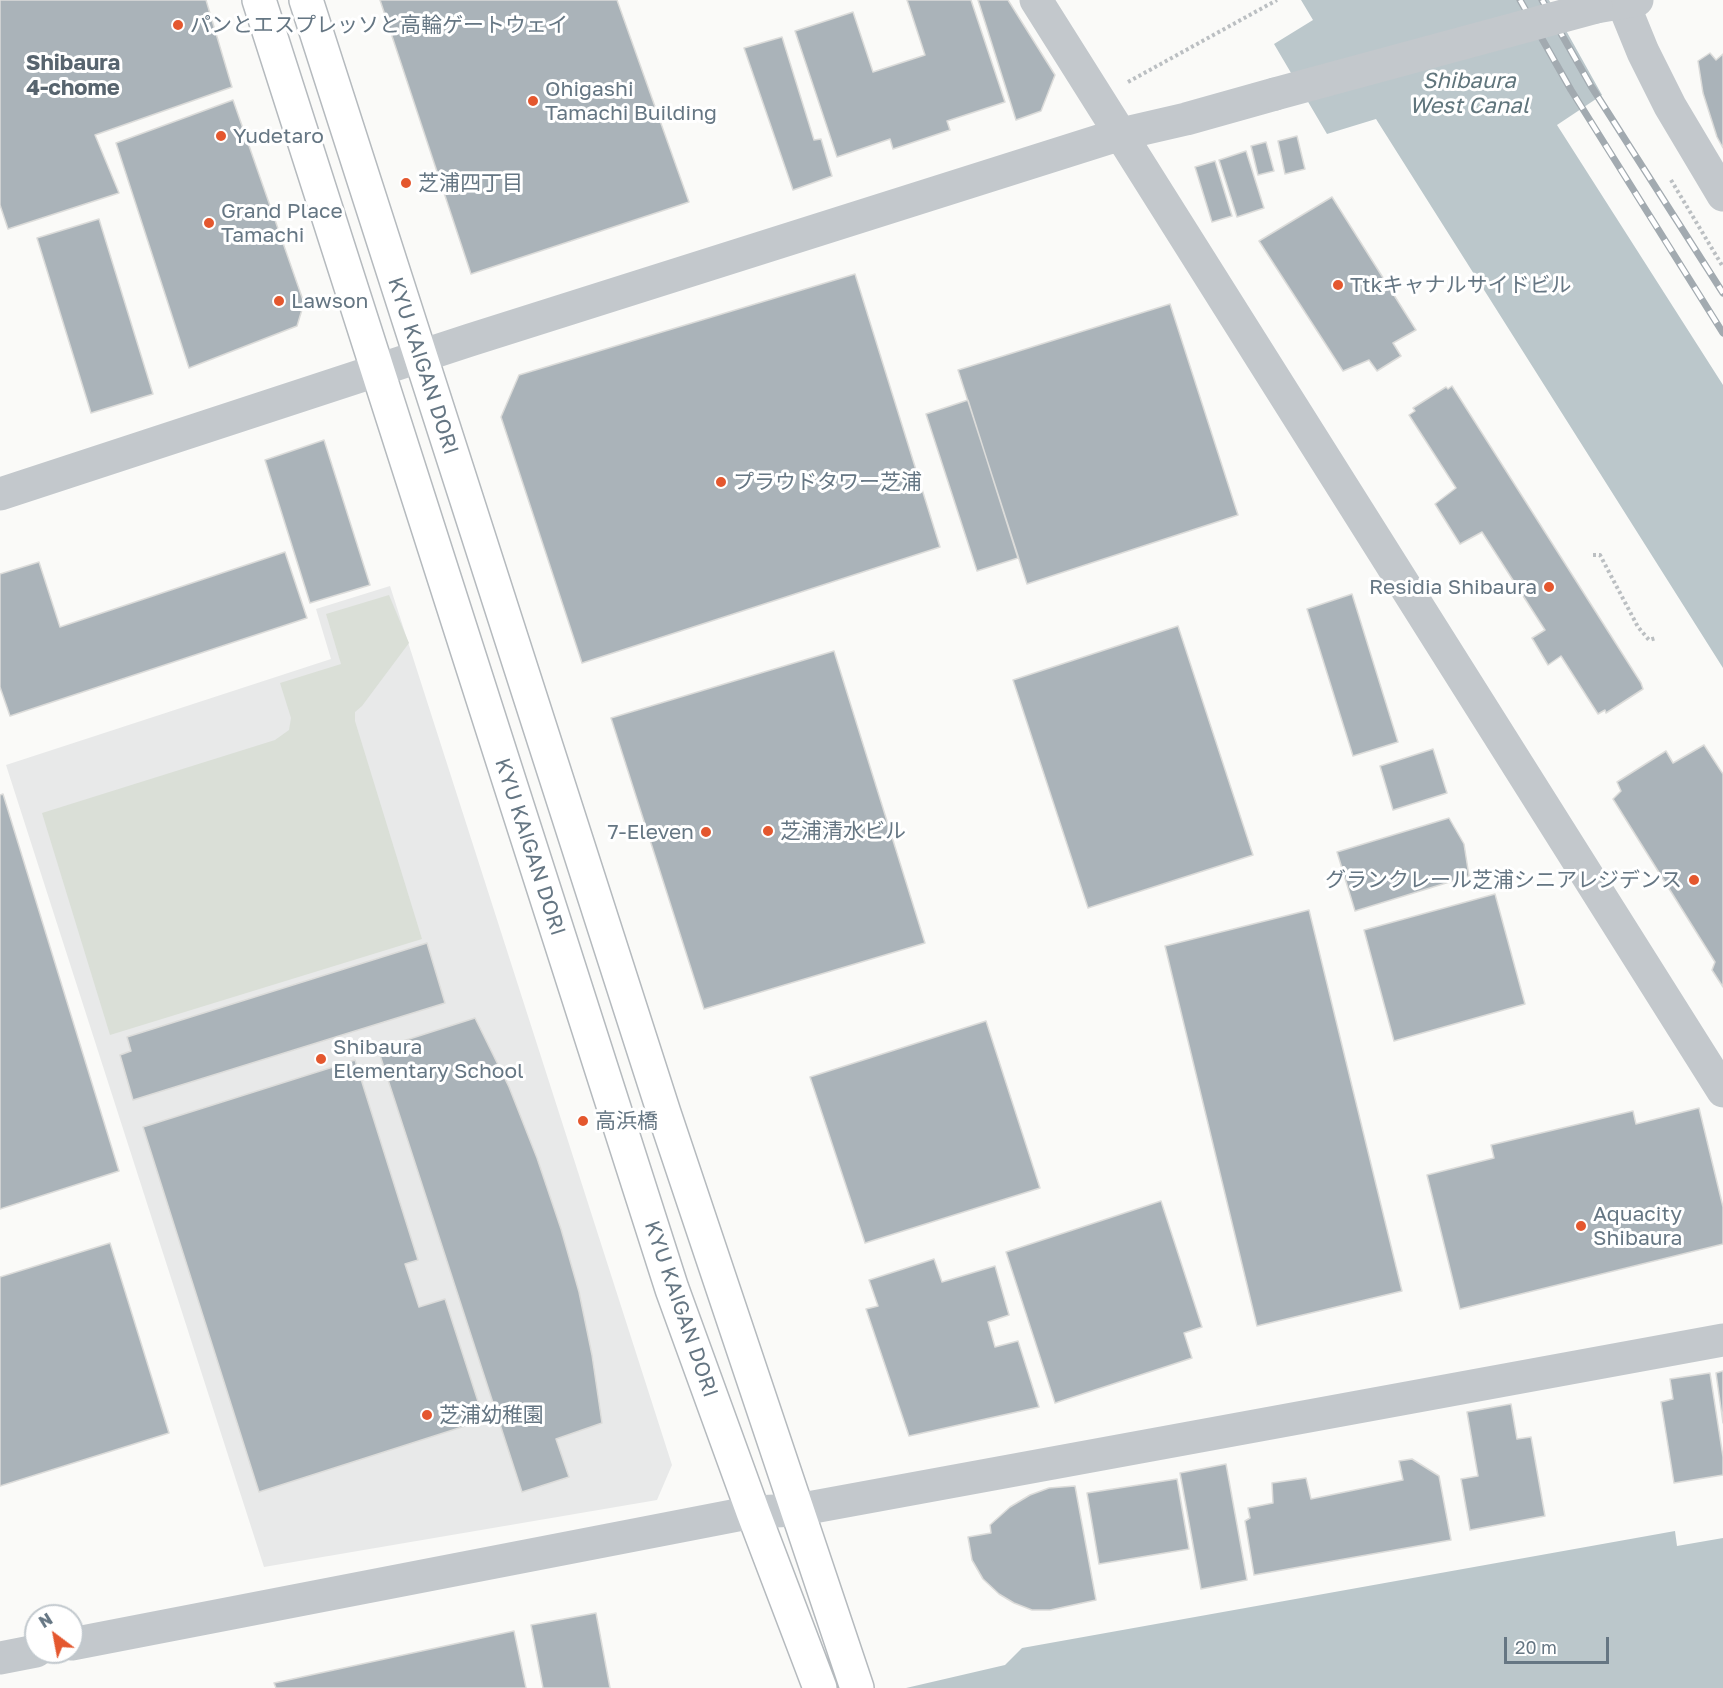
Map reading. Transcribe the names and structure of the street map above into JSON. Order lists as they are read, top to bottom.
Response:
{
  "streets": {
    "main road": ["KYU KAIGAN DORI"]
  },
  "districts": ["Shibaura 4-chome"],
  "water": ["Shibaura West Canal"],
  "places": [
    "パンとエスプレッソと高輪ゲートウェイ",
    "Ohigashi Tamachi Building",
    "Yudetaro",
    "芝浦四丁目",
    "Grand Place Tamachi",
    "Ttkキャナルサイドビル",
    "Lawson",
    "プラウドタワー芝浦",
    "Residia Shibaura",
    "芝浦清水ビル",
    "7-Eleven",
    "グランクレール芝浦シニアレジデンス",
    "Shibaura Elementary School",
    "高浜橋",
    "Aquacity Shibaura",
    "芝浦幼稚園"
  ],
  "scale_bar": "20 m",
  "north": "top left"
}
